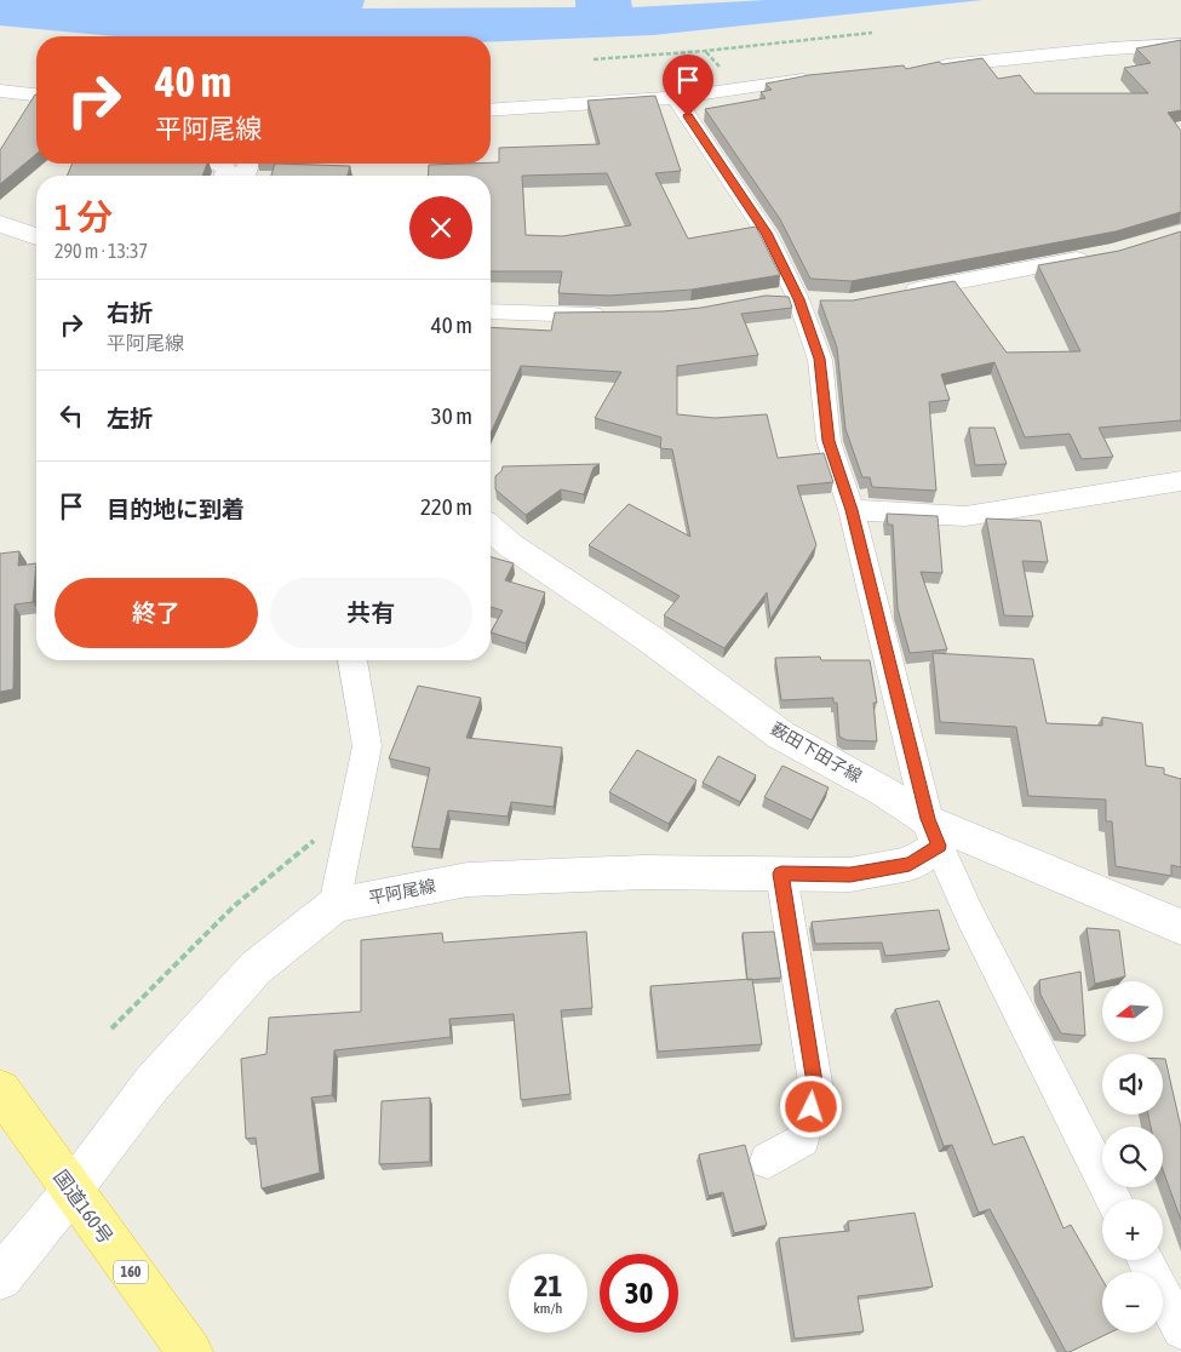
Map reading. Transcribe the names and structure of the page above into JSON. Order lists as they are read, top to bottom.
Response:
{
  "streets": {
    "highway": ["国道160号", "160"],
    "main road": ["薮田下田子線", "平阿尾線"]
  },
  "crossings": [
    ["薮田下田子線", "平阿尾線"],
    ["平阿尾線", "国道160号"]
  ],
  "north": "left",
  "page": {
    "turn": ["40 m", "平阿尾線"],
    "heading": ["1 分", "290 m · 13:37"],
    "list": [
      {
        "name": "右折",
        "note": "平阿尾線",
        "value": "40 m"
      },
      {
        "name": "左折",
        "value": "30 m"
      },
      {
        "name": "目的地に到着",
        "value": "220 m"
      }
    ],
    "buttons": ["終了", "共有"],
    "map_buttons": ["+", "−"],
    "speed": "21 km/h",
    "limit": "30"
  }
}
